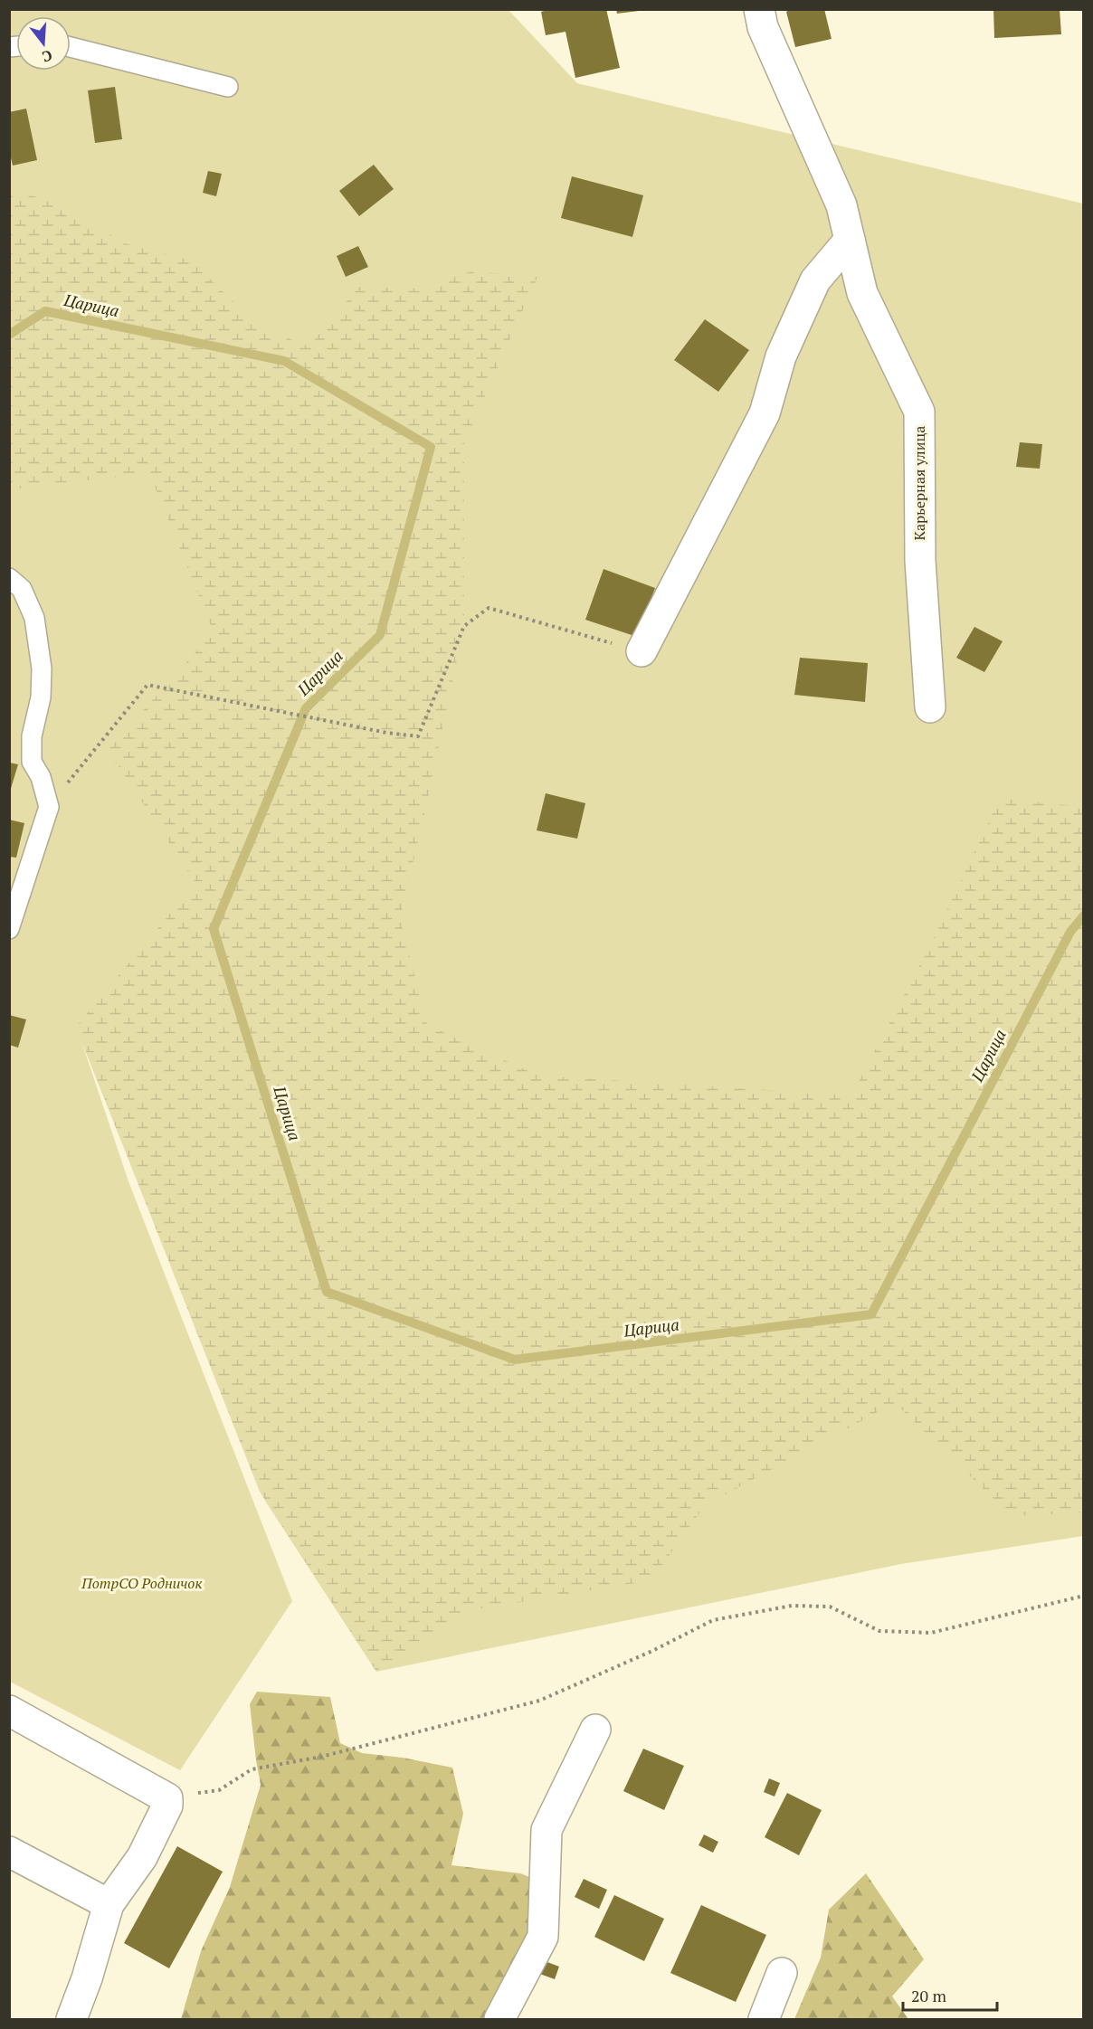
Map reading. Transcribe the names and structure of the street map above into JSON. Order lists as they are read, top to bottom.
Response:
{
  "streets": {
    "street": ["Карьерная улица"]
  },
  "water": ["Царица"],
  "parks": ["ПотрСО Родничок"],
  "scale_bar": "20 m",
  "north": "bottom"
}
